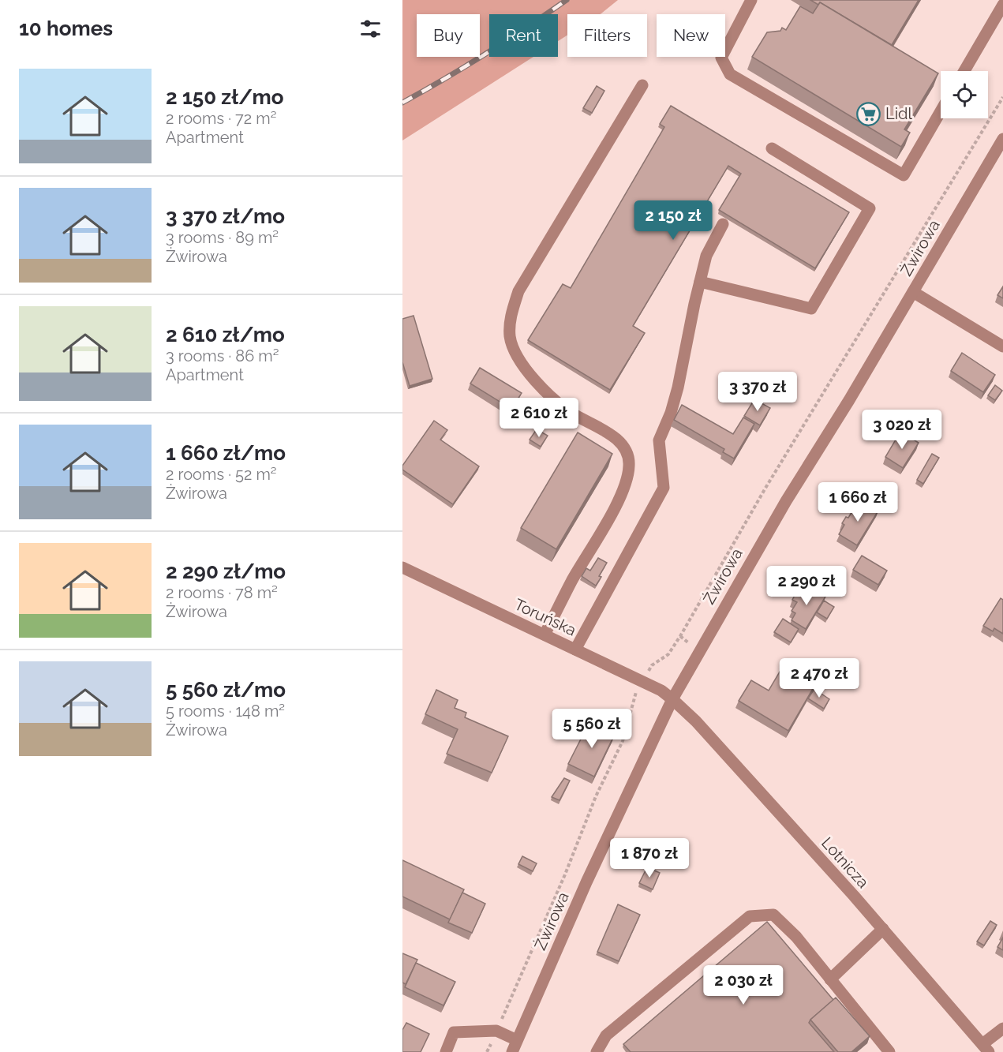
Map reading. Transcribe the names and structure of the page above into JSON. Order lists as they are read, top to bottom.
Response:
{
  "streets": {
    "street": ["Żwirowa", "Toruńska", "Lotnicza"]
  },
  "crossings": [
    ["Żwirowa", "Toruńska"],
    ["Żwirowa", "Lotnicza"],
    ["Toruńska", "Lotnicza"]
  ],
  "places": {
    "supermarket": ["Lidl"]
  },
  "page": {
    "heading": "10 homes",
    "chip": [
      "Buy",
      "Rent",
      "Filters",
      "New"
    ],
    "list": [
      {
        "name": "2 150 zł/mo",
        "note": "2 rooms · 72 m² · Apartment"
      },
      {
        "name": "3 370 zł/mo",
        "note": "3 rooms · 89 m² · Żwirowa"
      },
      {
        "name": "2 610 zł/mo",
        "note": "3 rooms · 86 m² · Apartment"
      },
      {
        "name": "1 660 zł/mo",
        "note": "2 rooms · 52 m² · Żwirowa"
      },
      {
        "name": "2 290 zł/mo",
        "note": "2 rooms · 78 m² · Żwirowa"
      },
      {
        "name": "5 560 zł/mo",
        "note": "5 rooms · 148 m² · Żwirowa"
      }
    ],
    "price": [
      "2 150 zł",
      "3 370 zł",
      "2 610 zł",
      "3 020 zł",
      "1 660 zł",
      "2 290 zł",
      "2 470 zł",
      "5 560 zł",
      "1 870 zł",
      "2 030 zł"
    ]
  }
}
